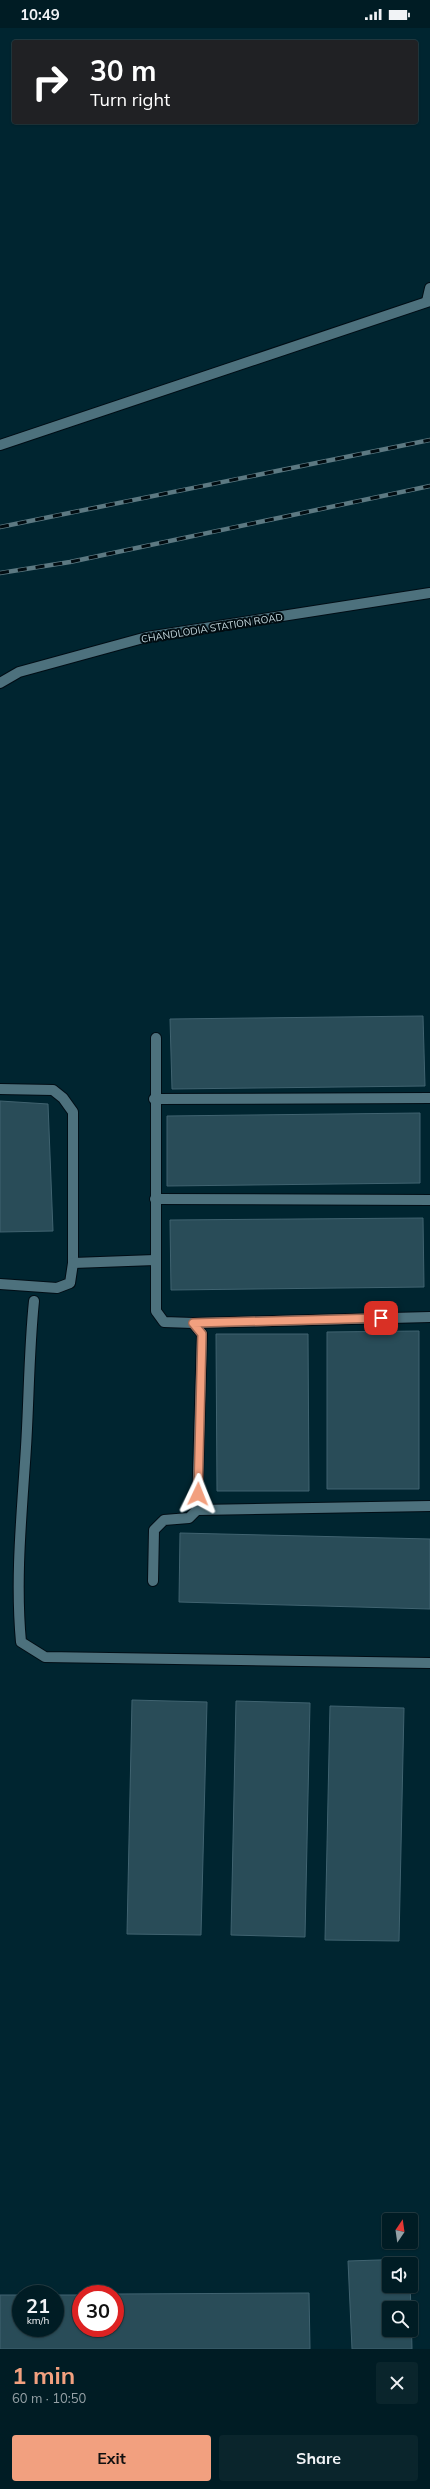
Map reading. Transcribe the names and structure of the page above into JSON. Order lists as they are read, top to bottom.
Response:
{
  "streets": {
    "street": ["CHANDLODIA STATION ROAD"]
  },
  "north": "top",
  "page": {
    "status": "10:49",
    "turn": ["30 m", "Turn right"],
    "speed": "21 km/h",
    "limit": "30",
    "heading": ["1 min", "60 m · 10:50"],
    "buttons": ["Exit", "Share"]
  }
}
